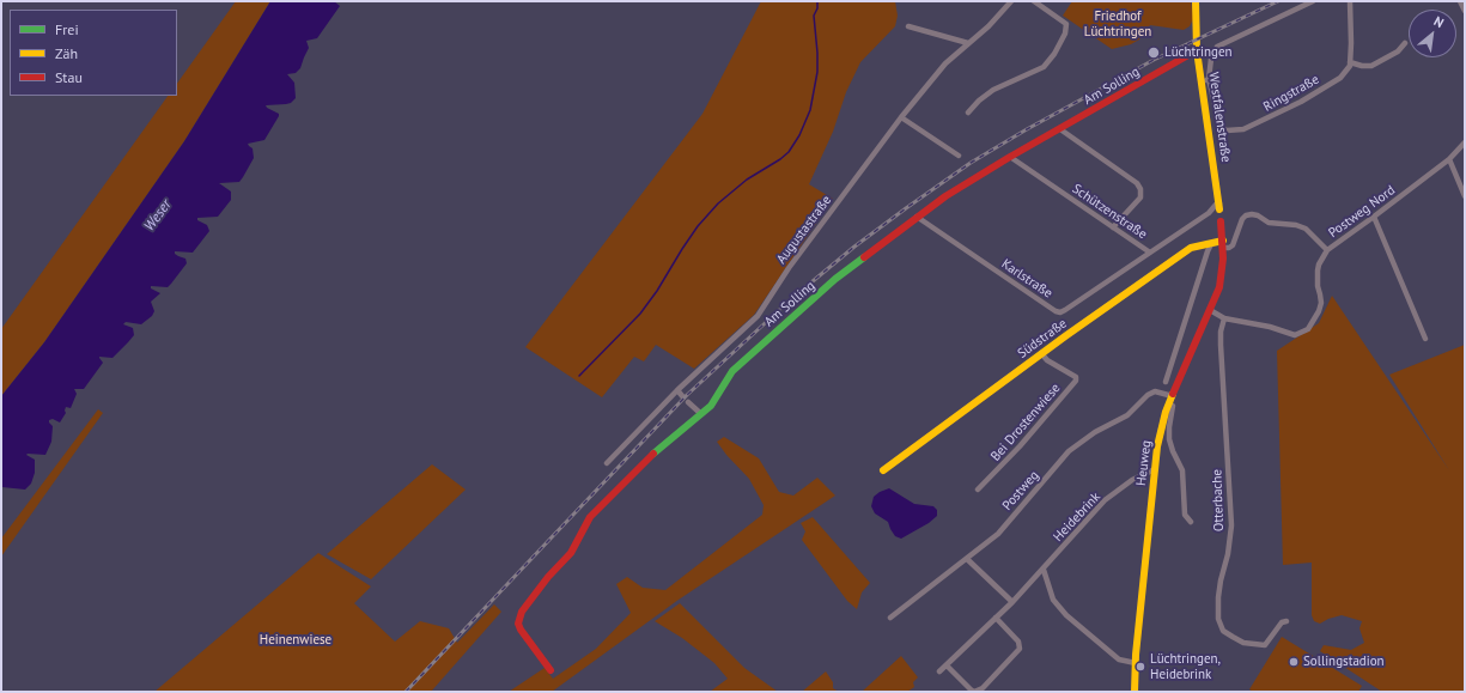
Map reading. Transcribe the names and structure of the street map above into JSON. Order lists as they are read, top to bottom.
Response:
{
  "streets": {
    "street": [
      "Am Solling",
      "Ringstraße",
      "Westfalenstraße",
      "Schützenstraße",
      "Postweg Nord",
      "Augustastraße",
      "Karlstraße",
      "Südstraße",
      "Bei Drostenwiese",
      "Heuweg",
      "Postweg",
      "Otterbache",
      "Heidebrink"
    ]
  },
  "crossings": [
    ["Am Solling", "Westfalenstraße"],
    ["Am Solling", "Schützenstraße"],
    ["Am Solling", "Karlstraße"],
    ["Ringstraße", "Westfalenstraße"],
    ["Westfalenstraße", "Schützenstraße"],
    ["Schützenstraße", "Karlstraße"],
    ["Postweg Nord", "Heuweg"],
    ["Postweg Nord", "Otterbache"],
    ["Südstraße", "Bei Drostenwiese"],
    ["Südstraße", "Heuweg"],
    ["Heuweg", "Postweg"],
    ["Heuweg", "Heidebrink"]
  ],
  "water": ["Weser"],
  "parks": ["Friedhof Lüchtringen", "Heinenwiese"],
  "places": ["Lüchtringen", "Sollingstadion", "Lüchtringen, Heidebrink"],
  "legend": ["Frei", "Zäh", "Stau"],
  "north": "top right"
}
